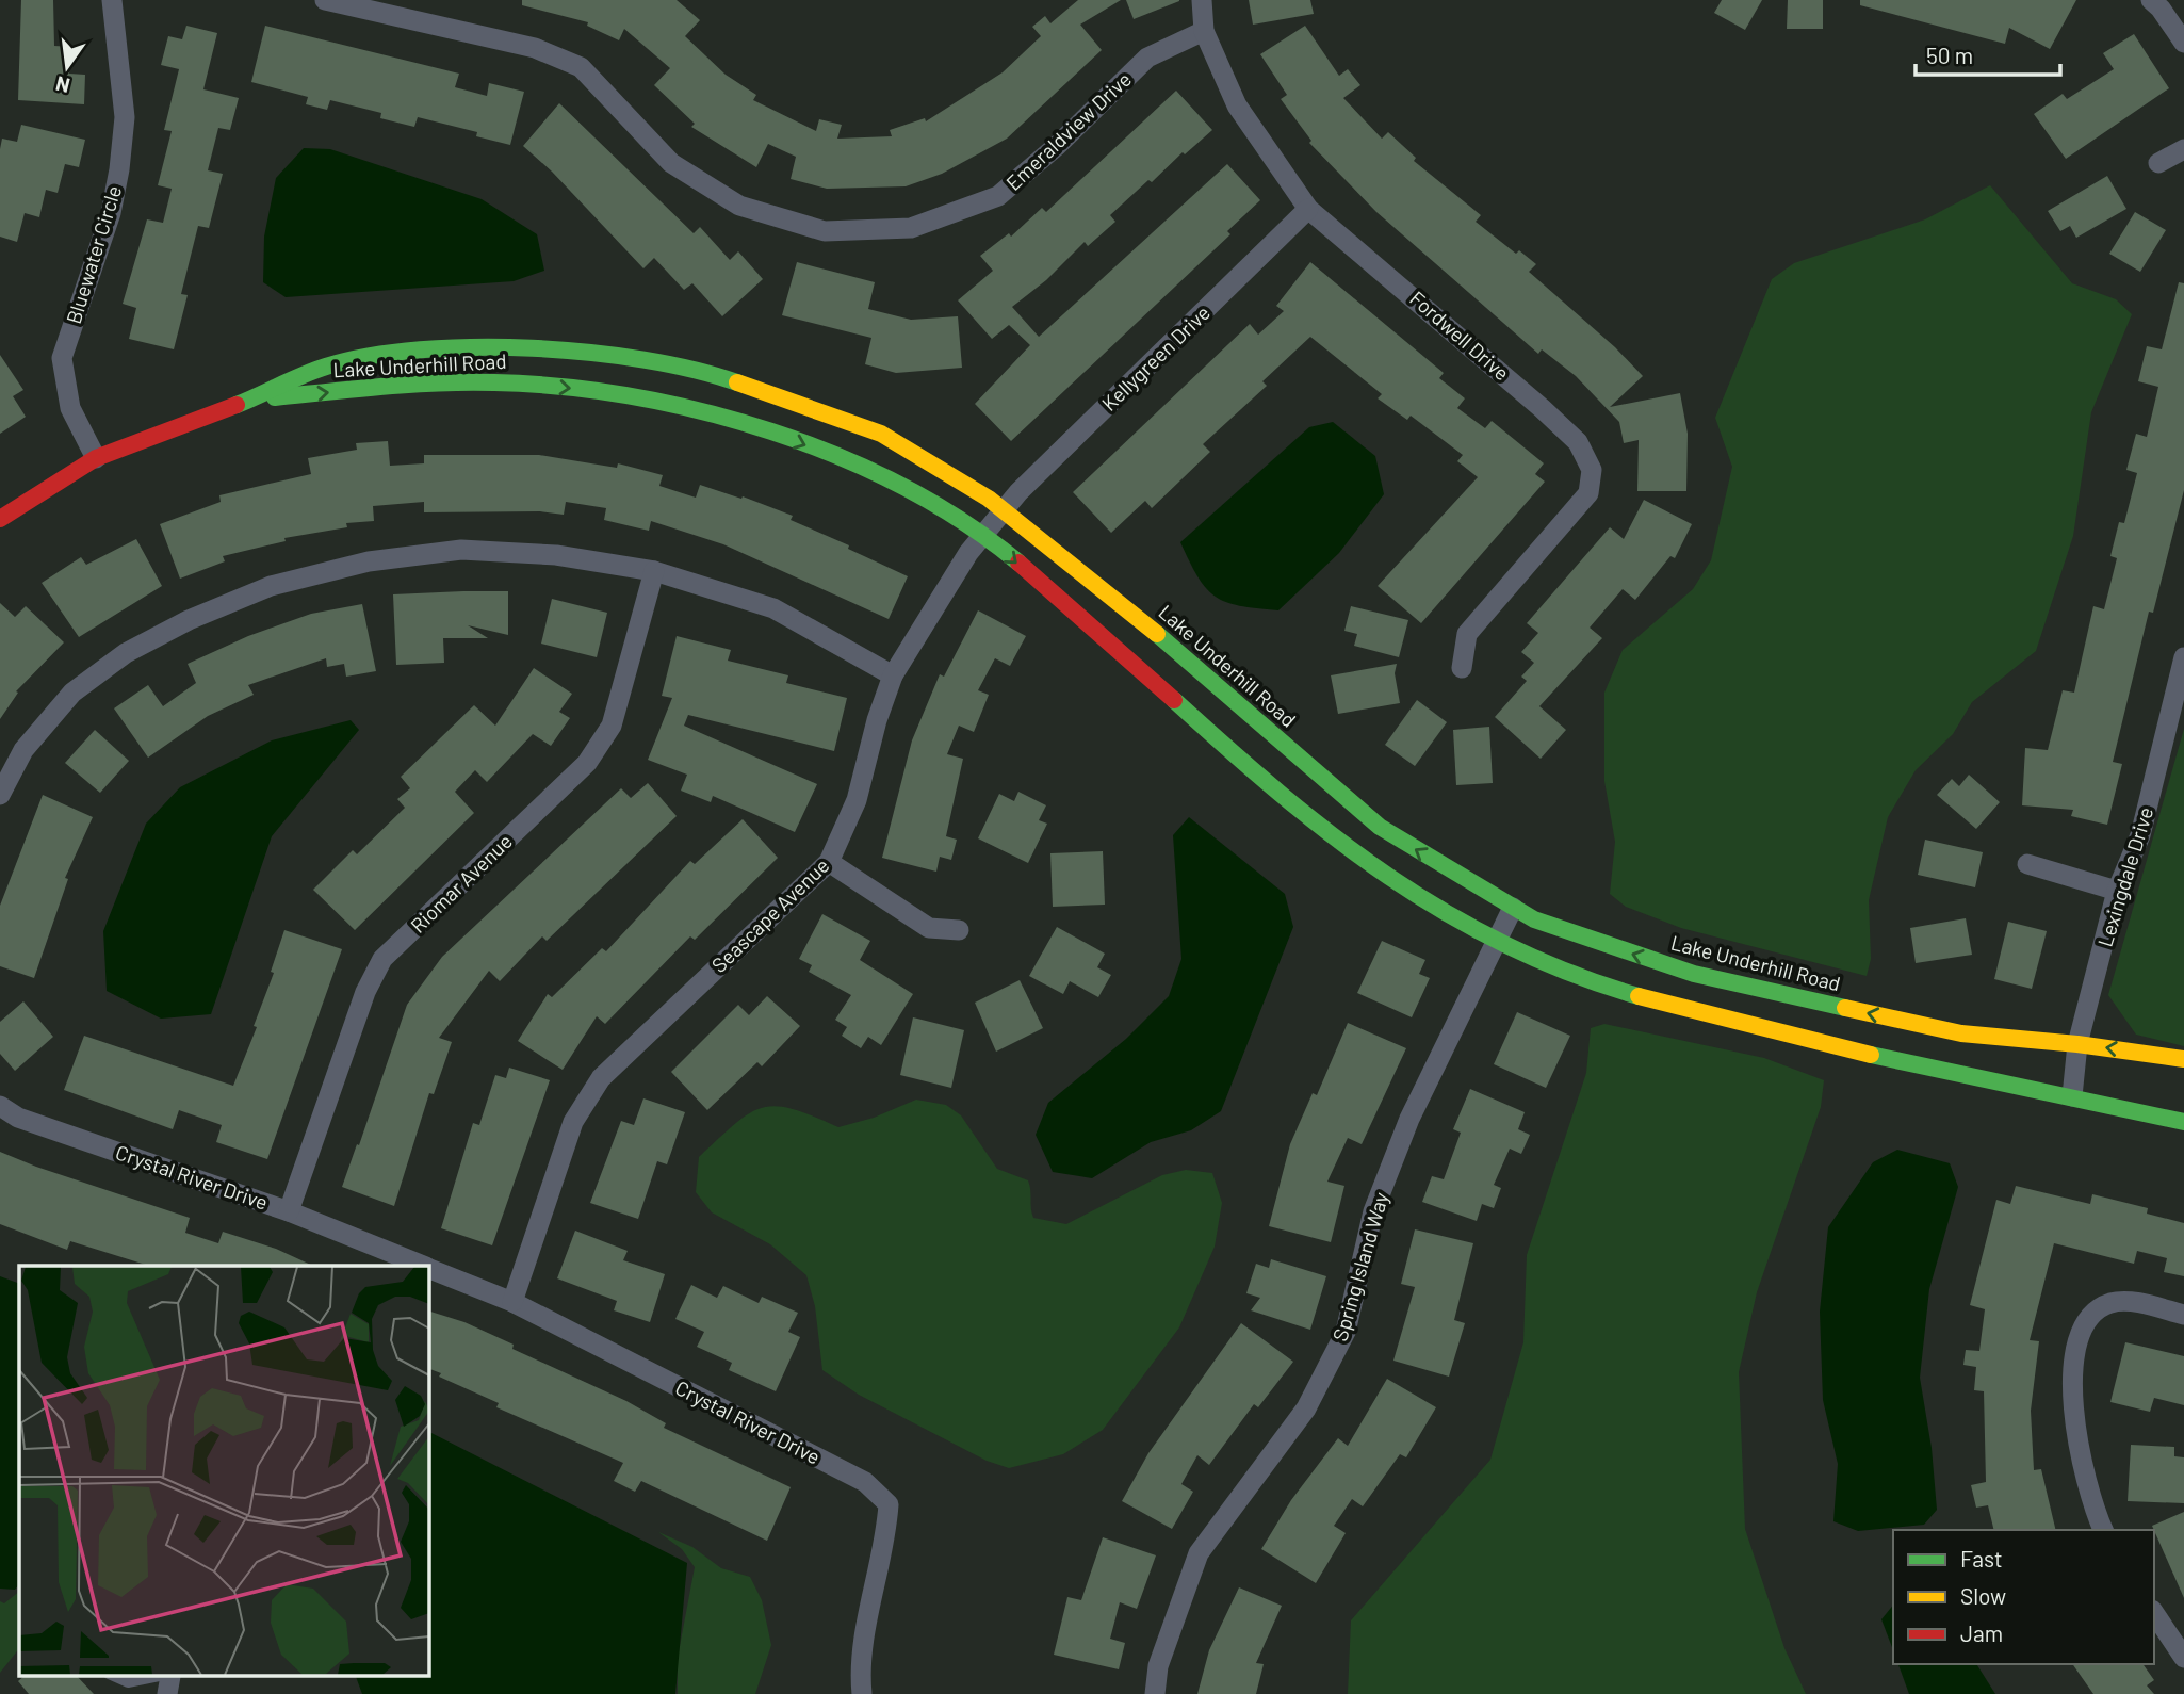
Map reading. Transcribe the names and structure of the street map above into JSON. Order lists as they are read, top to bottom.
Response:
{
  "streets": {
    "street": [
      "Emeraldview Drive",
      "Bluewater Circle",
      "Fordwell Drive",
      "Kellygreen Drive",
      "Lake Underhill Road",
      "Lexingdale Drive",
      "Riomar Avenue",
      "Seascape Avenue",
      "Crystal River Drive",
      "Spring Island Way"
    ]
  },
  "crossings": [
    ["Emeraldview Drive", "Fordwell Drive"],
    ["Bluewater Circle", "Lake Underhill Road"],
    ["Fordwell Drive", "Kellygreen Drive"],
    ["Kellygreen Drive", "Lake Underhill Road"],
    ["Kellygreen Drive", "Seascape Avenue"],
    ["Lake Underhill Road", "Lexingdale Drive"],
    ["Lake Underhill Road", "Seascape Avenue"],
    ["Lake Underhill Road", "Spring Island Way"],
    ["Riomar Avenue", "Crystal River Drive"],
    ["Seascape Avenue", "Crystal River Drive"]
  ],
  "legend": ["Fast", "Slow", "Jam"],
  "scale_bar": "50 m",
  "north": "bottom"
}
